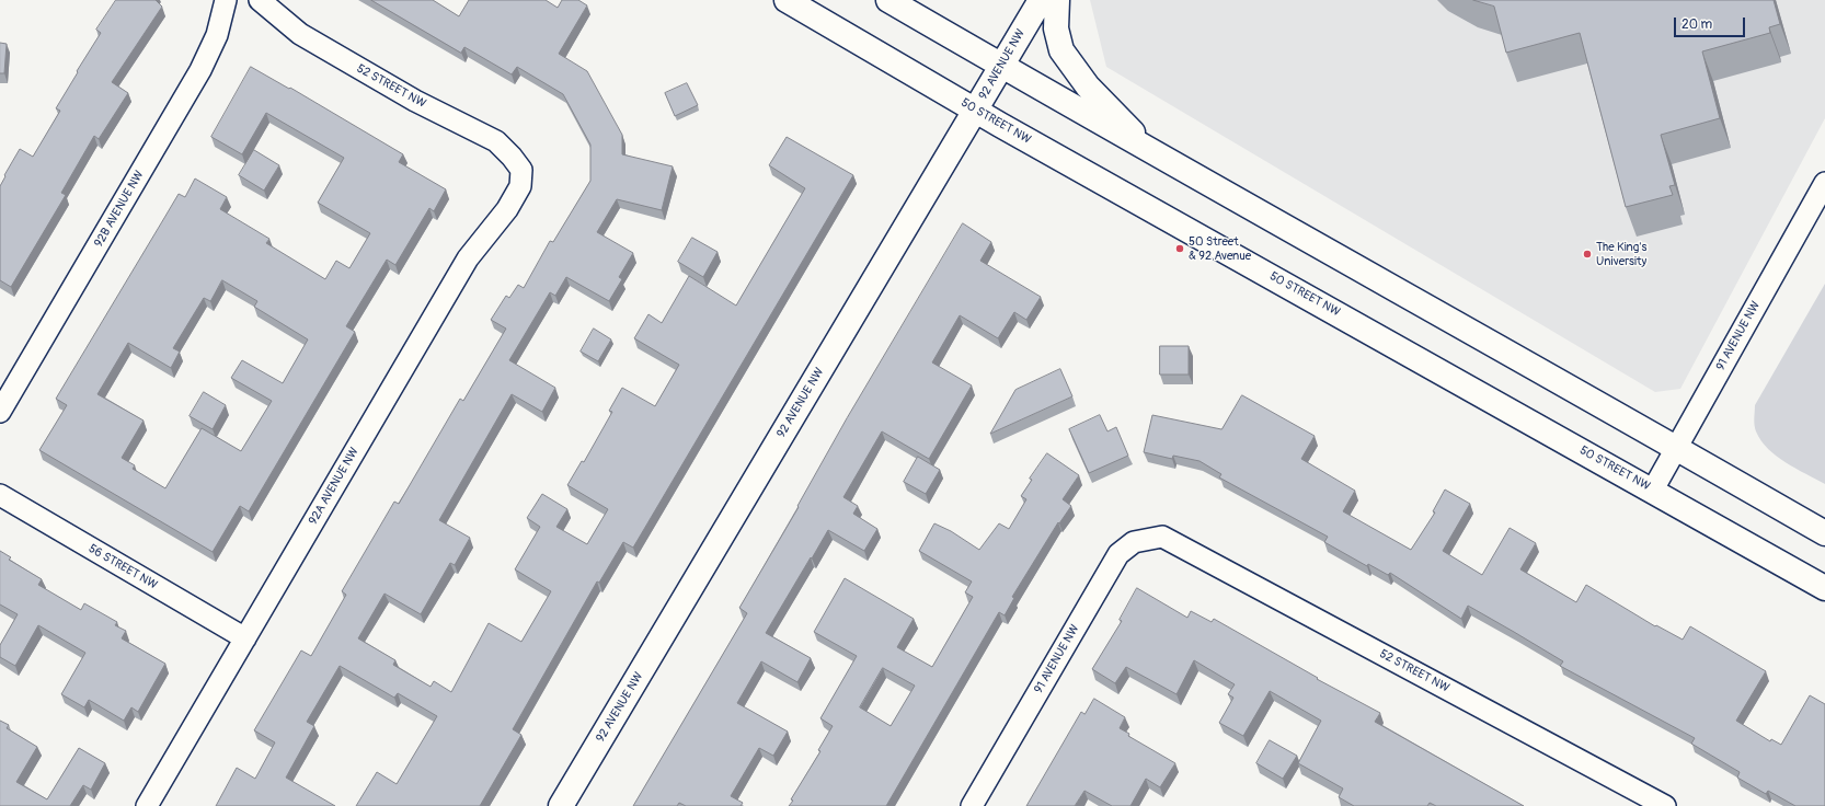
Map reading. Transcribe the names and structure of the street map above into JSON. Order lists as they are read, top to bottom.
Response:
{
  "streets": {
    "main road": ["92 AVENUE NW", "50 STREET NW"],
    "street": [
      "52 STREET NW",
      "92B AVENUE NW",
      "91 AVENUE NW",
      "92A AVENUE NW",
      "56 STREET NW"
    ]
  },
  "crossings": [
    ["92 AVENUE NW", "50 STREET NW"],
    ["52 STREET NW", "91 AVENUE NW"],
    ["52 STREET NW", "92A AVENUE NW"],
    ["50 STREET NW", "91 AVENUE NW"],
    ["92A AVENUE NW", "56 STREET NW"]
  ],
  "places": ["50 Street & 92 Avenue", "The King's University"],
  "scale_bar": "20 m"
}
